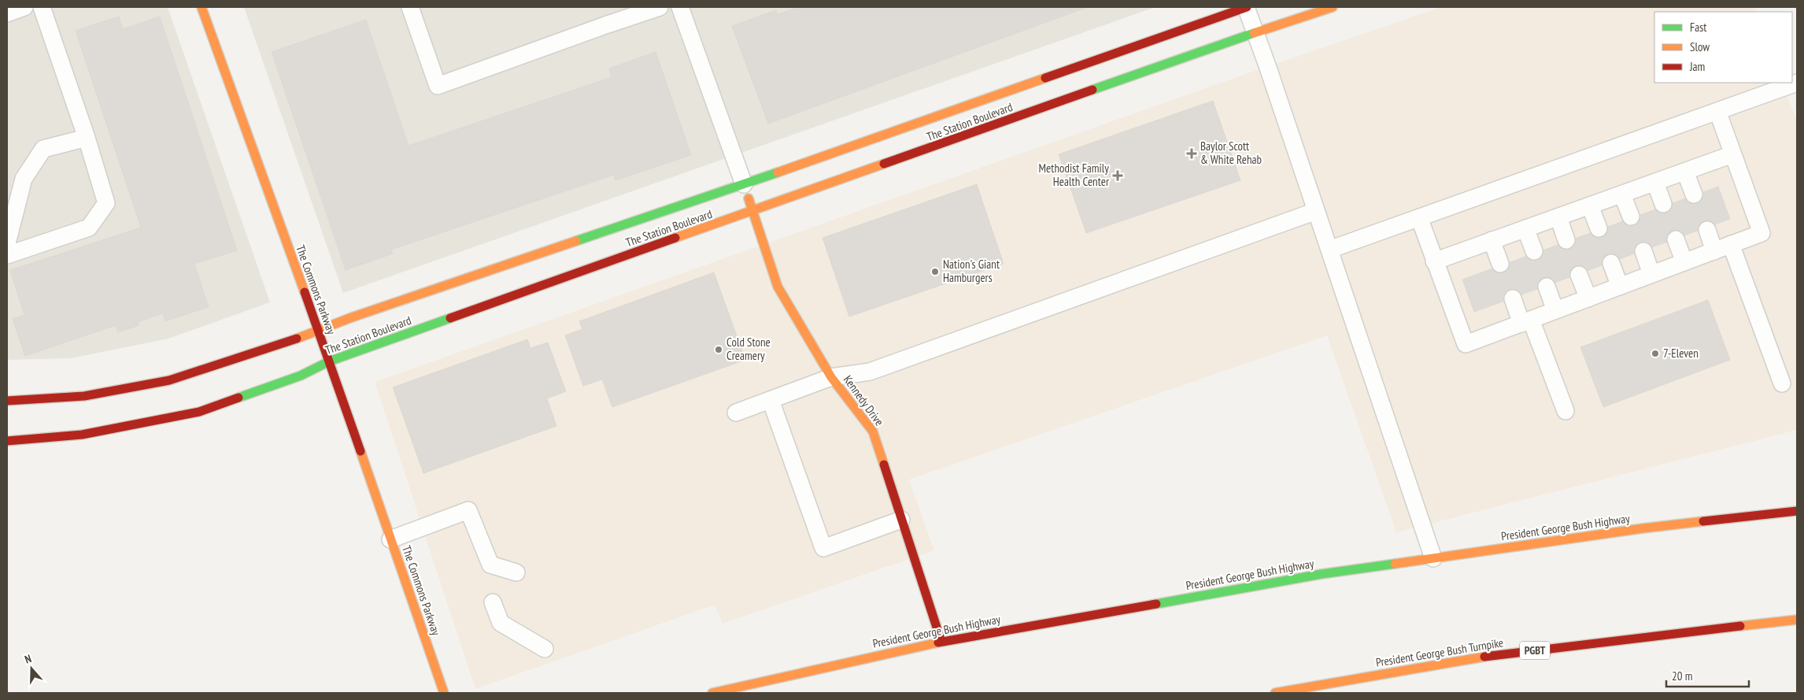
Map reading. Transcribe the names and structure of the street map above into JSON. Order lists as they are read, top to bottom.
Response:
{
  "streets": {
    "main road": [
      "The Station Boulevard",
      "The Commons Parkway",
      "Kennedy Drive",
      "President George Bush Highway",
      "PGBT",
      "President George Bush Turnpike"
    ]
  },
  "crossings": [
    ["The Station Boulevard", "The Commons Parkway"],
    ["The Station Boulevard", "Kennedy Drive"],
    ["Kennedy Drive", "President George Bush Highway"]
  ],
  "places": {
    "health": ["Baylor Scott & White Rehab", "Methodist Family Health Center"],
    "other": ["Nation's Giant Hamburgers", "Cold Stone Creamery", "7-Eleven"]
  },
  "legend": ["Fast", "Slow", "Jam"],
  "scale_bar": "20 m",
  "north": "top"
}
